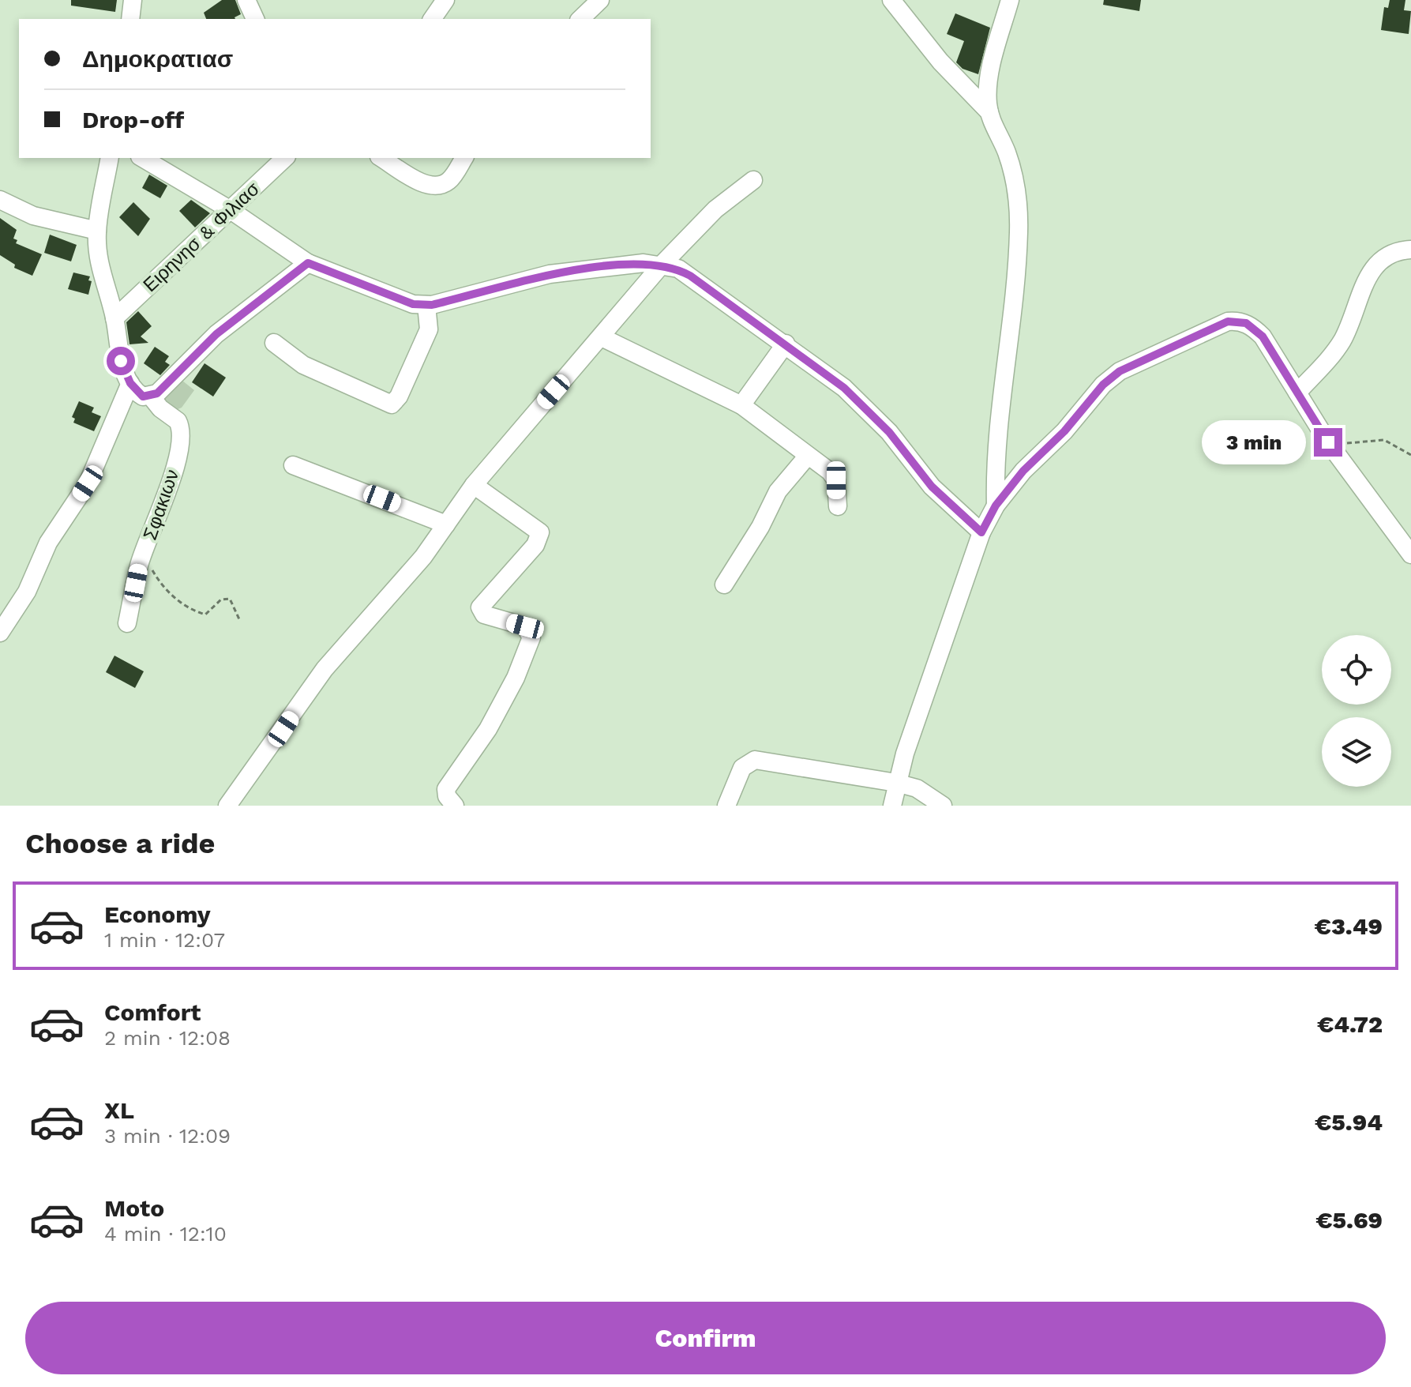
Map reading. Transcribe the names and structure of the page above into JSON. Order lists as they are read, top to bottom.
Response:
{
  "streets": {
    "street": ["Ειρηνησ & Φιλιασ", "Σφακιων"]
  },
  "page": {
    "banner": ["Δημοκρατιασ", "Drop-off"],
    "bubble": "3 min",
    "heading": "Choose a ride",
    "list": [
      {
        "name": "Economy",
        "note": "1 min · 12:07",
        "value": "€3.49"
      },
      {
        "name": "Comfort",
        "note": "2 min · 12:08",
        "value": "€4.72"
      },
      {
        "name": "XL",
        "note": "3 min · 12:09",
        "value": "€5.94"
      },
      {
        "name": "Moto",
        "note": "4 min · 12:10",
        "value": "€5.69"
      }
    ],
    "buttons": "Confirm"
  }
}
